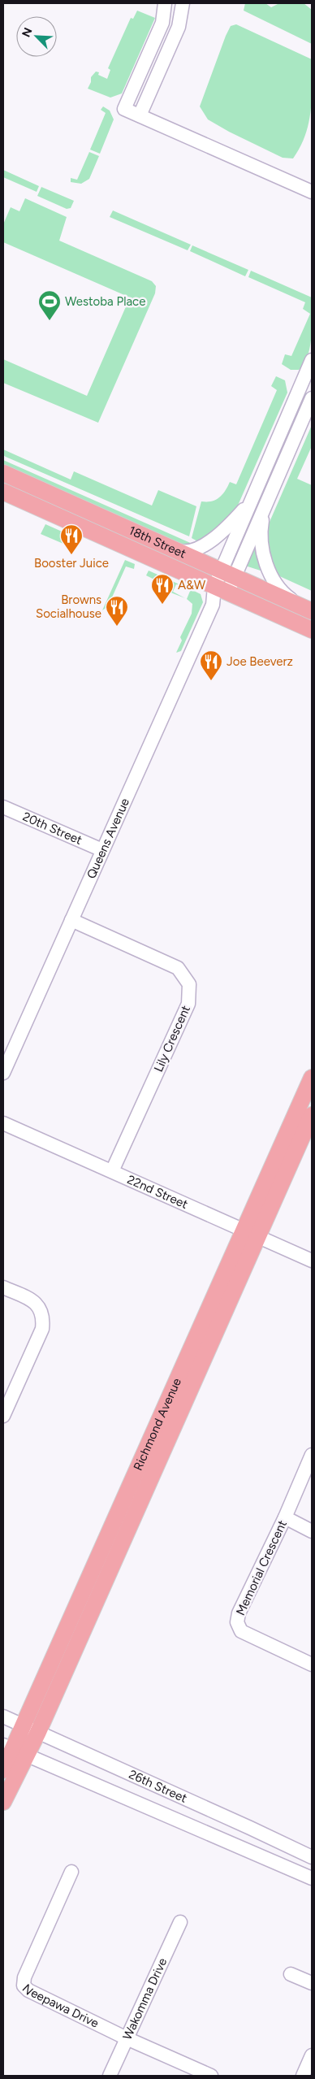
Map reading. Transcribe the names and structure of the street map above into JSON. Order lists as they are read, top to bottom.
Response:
{
  "streets": {
    "main road": ["18th Street", "Richmond Avenue"],
    "street": [
      "20th Street",
      "Queens Avenue",
      "Lily Crescent",
      "22nd Street",
      "Memorial Crescent",
      "26th Street",
      "Wakomma Drive",
      "Neepawa Drive"
    ]
  },
  "crossings": [
    ["18th Street", "Queens Avenue"],
    ["20th Street", "Queens Avenue"],
    ["Queens Avenue", "Lily Crescent"],
    ["Lily Crescent", "22nd Street"],
    ["22nd Street", "Richmond Avenue"],
    ["Richmond Avenue", "26th Street"],
    ["Wakomma Drive", "Neepawa Drive"]
  ],
  "places": {
    "sports": ["Westoba Place"],
    "restaurant": [
      "Booster Juice",
      "A&W",
      "Browns Socialhouse",
      "Joe Beeverz"
    ]
  },
  "north": "top left"
}
